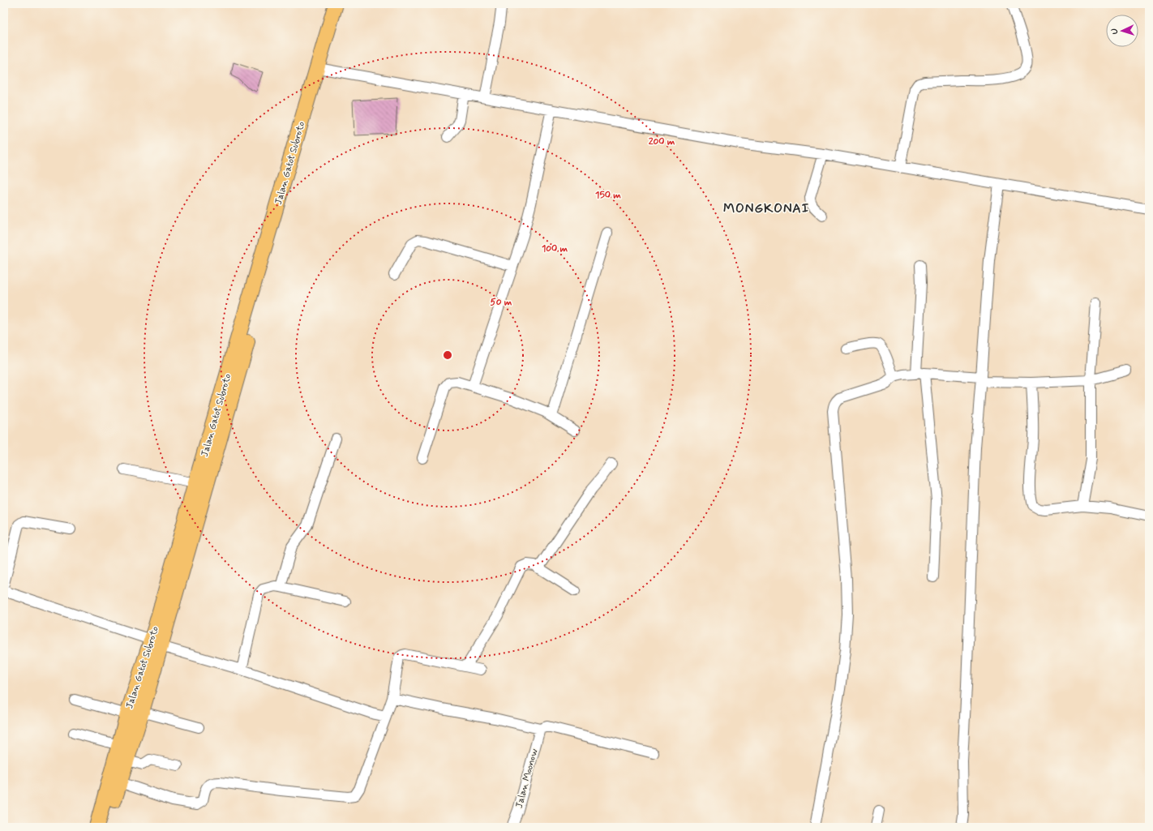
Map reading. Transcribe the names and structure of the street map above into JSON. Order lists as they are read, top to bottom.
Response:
{
  "streets": {
    "highway": ["Jalan Gatot Subroto"],
    "street": ["Jalan Moonow"]
  },
  "districts": ["MONGKONAI"],
  "north": "left",
  "rings": [
    "200 m",
    "150 m",
    "100 m",
    "50 m"
  ]
}
